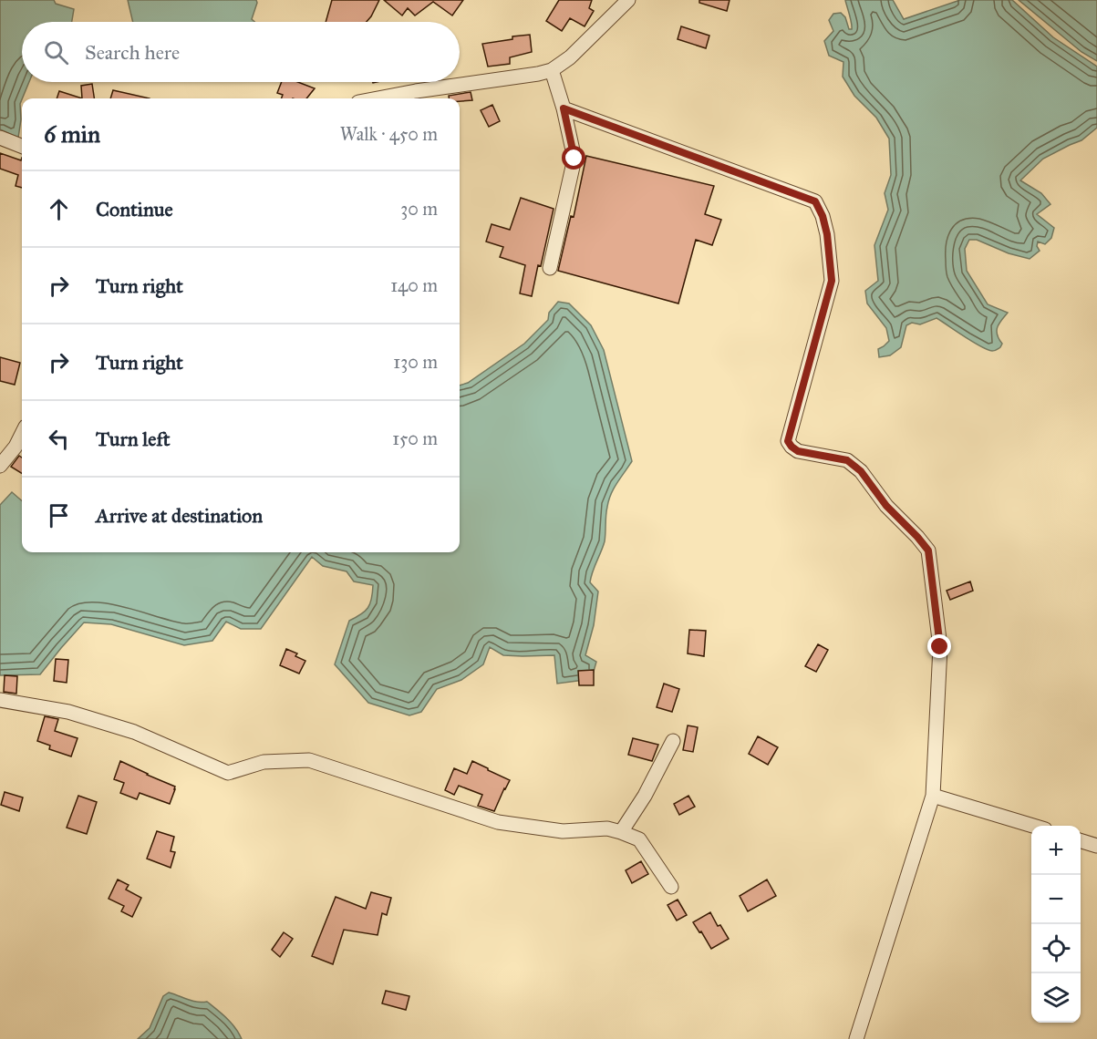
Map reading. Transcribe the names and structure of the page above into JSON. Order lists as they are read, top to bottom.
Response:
{
  "page": {
    "search": "Search here",
    "heading": ["6 min", "Walk · 450 m"],
    "list": [
      ["Continue", "30 m"],
      ["Turn right", "140 m"],
      ["Turn right", "130 m"],
      ["Turn left", "150 m"],
      "Arrive at destination"
    ],
    "map_buttons": ["+", "−"]
  }
}
